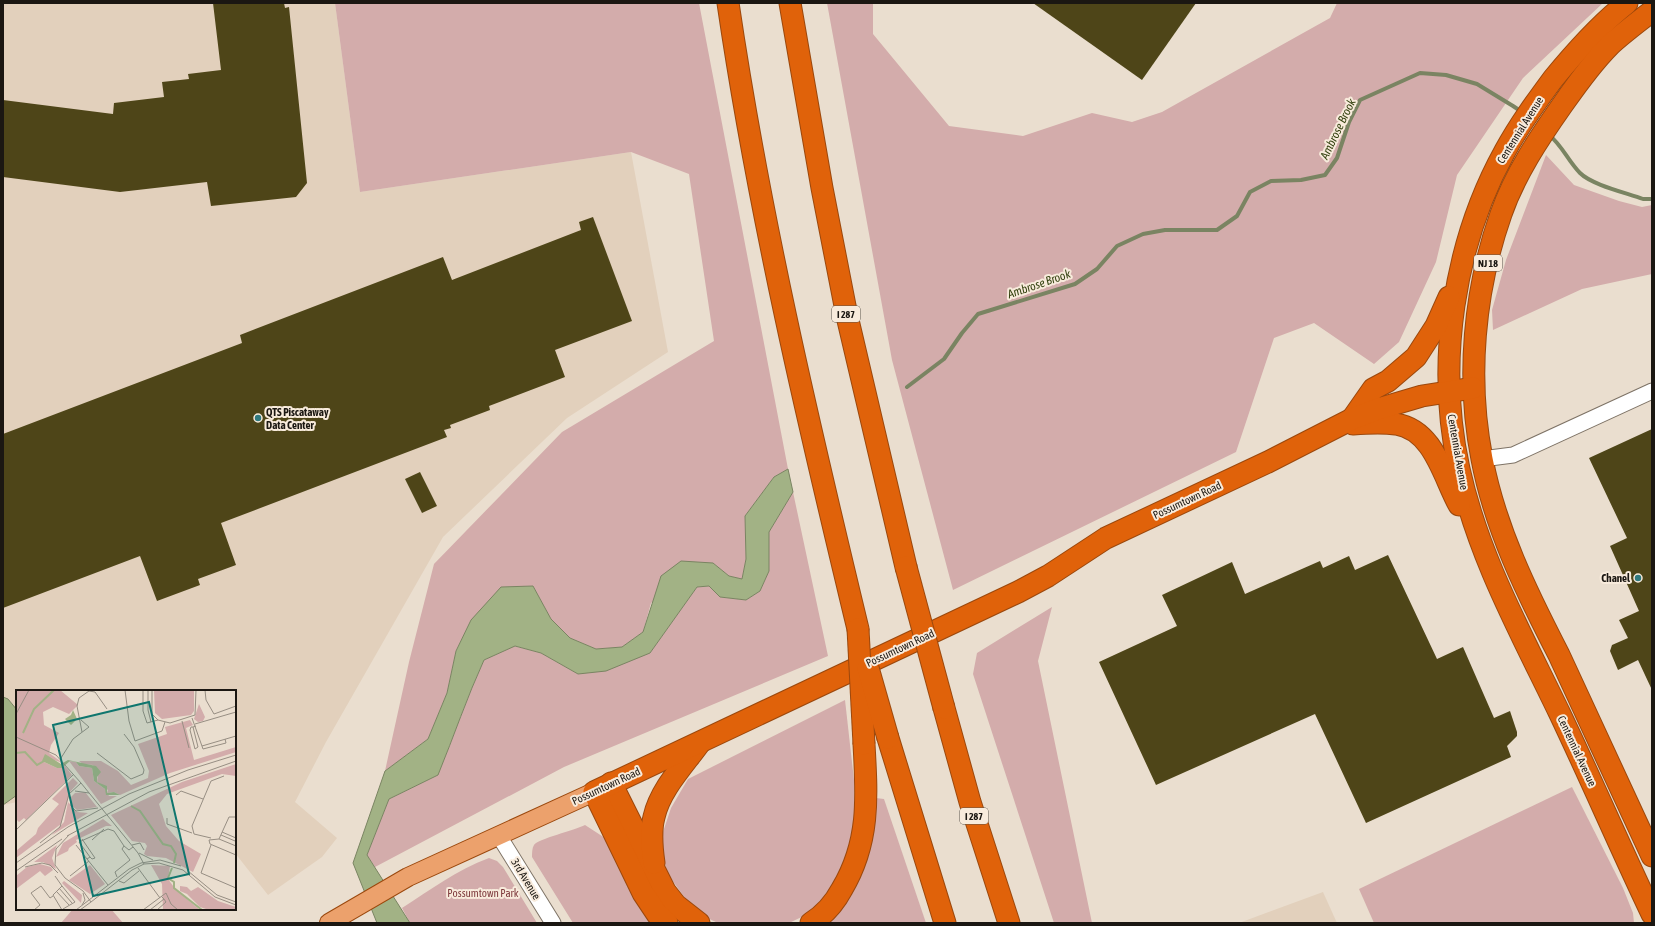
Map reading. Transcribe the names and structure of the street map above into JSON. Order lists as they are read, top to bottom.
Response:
{
  "streets": {
    "highway": [
      "Centennial Avenue",
      "NJ 18",
      "I 287",
      "Possumtown Road"
    ],
    "street": ["3rd Avenue"]
  },
  "crossings": [
    ["Centennial Avenue", "Possumtown Road"],
    ["Possumtown Road", "3rd Avenue"]
  ],
  "water": ["Ambrose Brook"],
  "parks": ["Possumtown Park"],
  "places": ["QTS Piscataway Data Center", "Chanel"]
}
